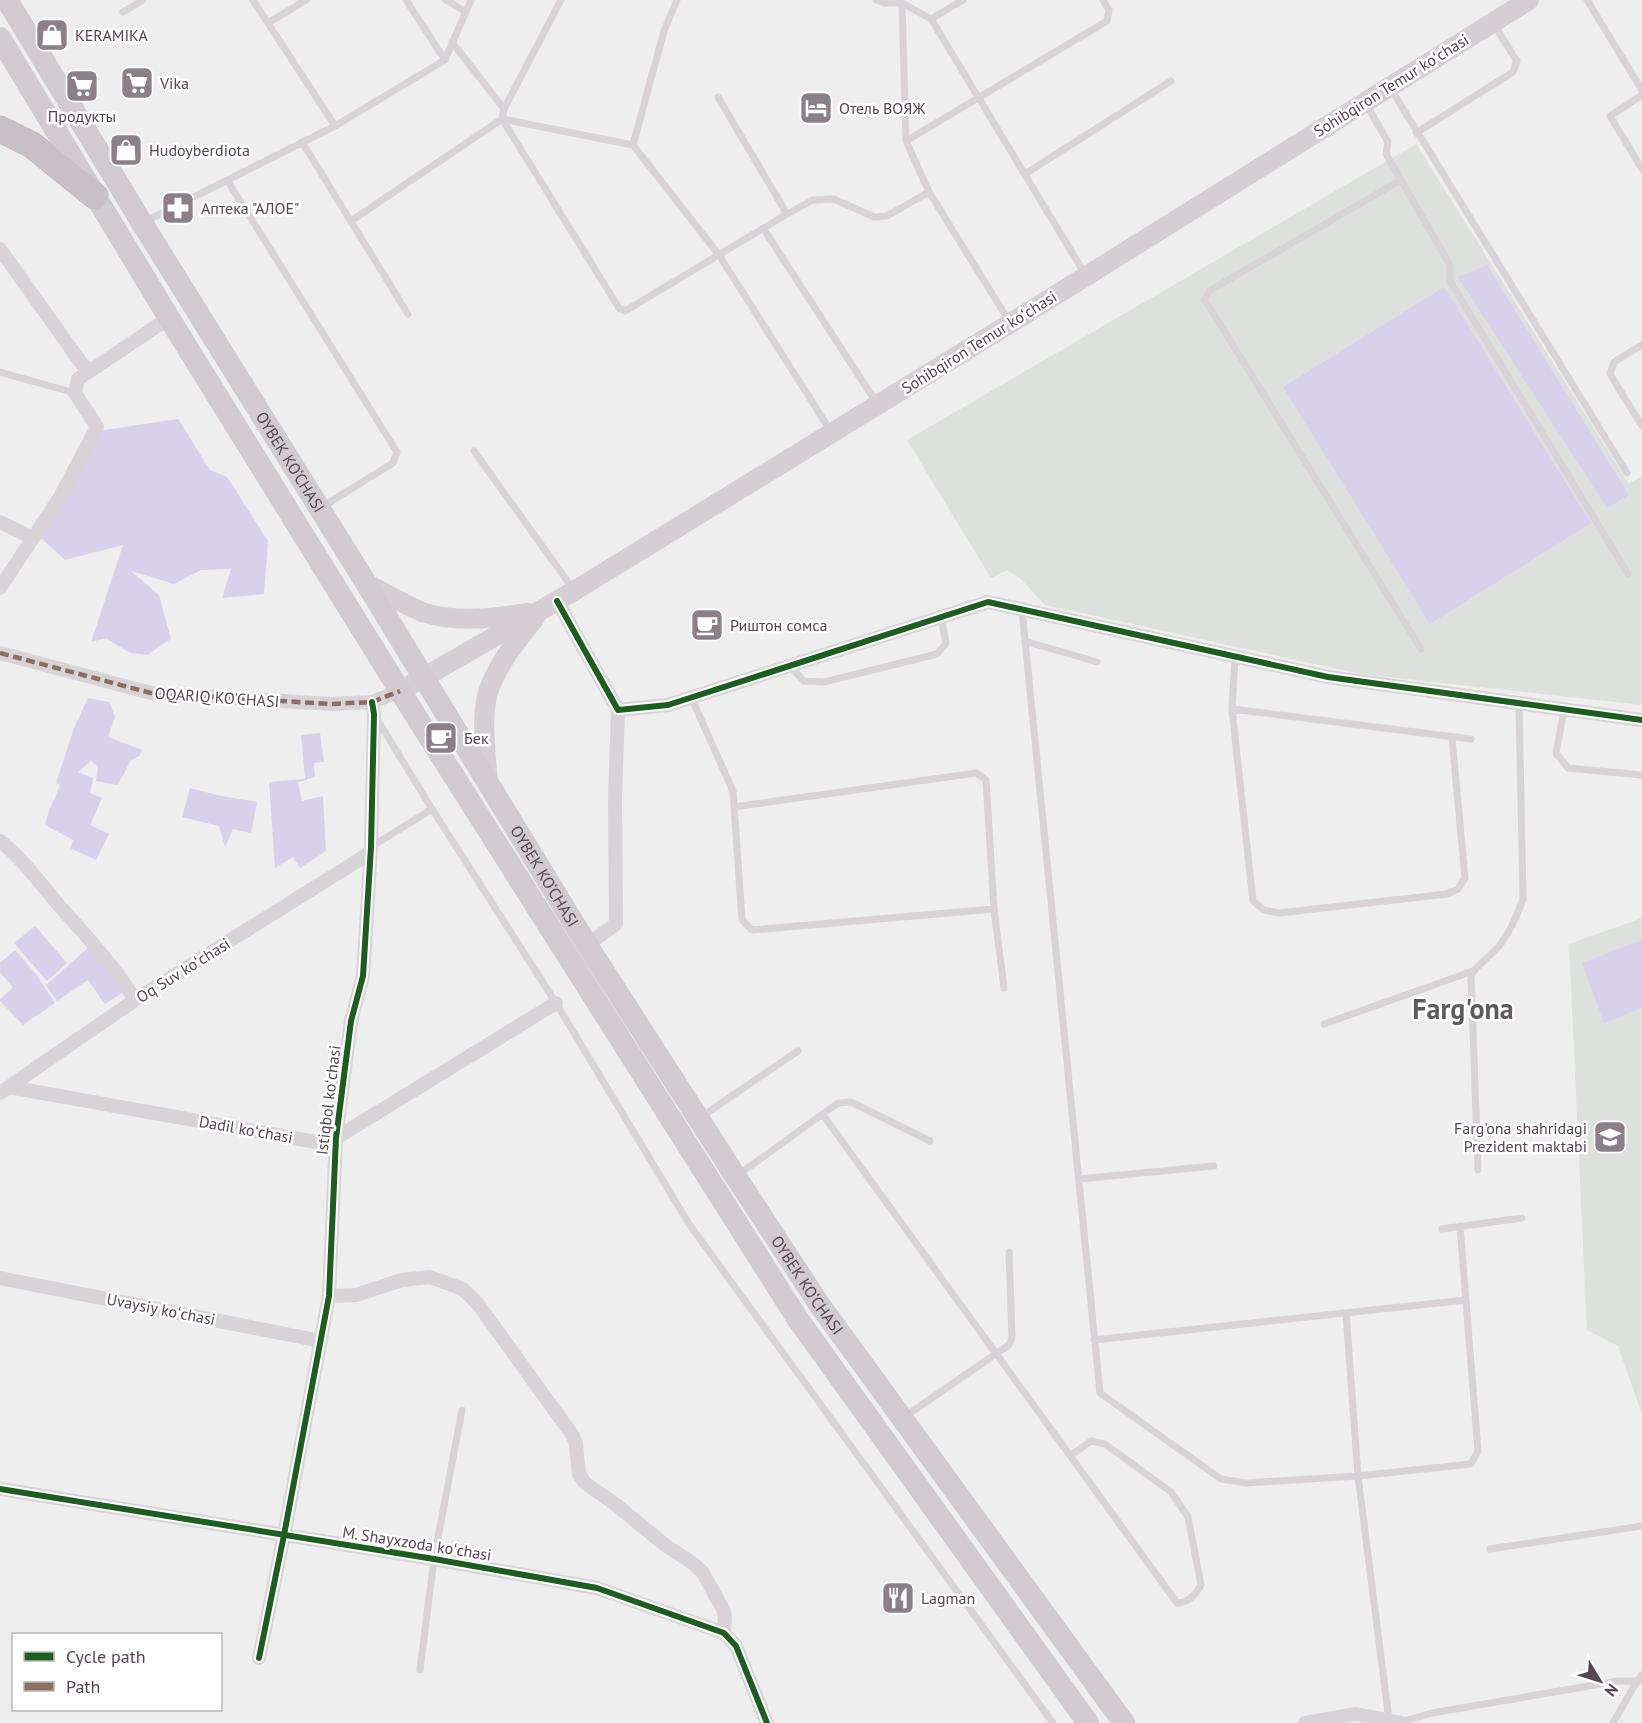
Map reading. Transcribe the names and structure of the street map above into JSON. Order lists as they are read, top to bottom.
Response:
{
  "streets": {
    "main road": ["Sohibqiron Temur koʻchasi", "OYBEK KO‘CHASI"],
    "street": [
      "OQARIQ KO'CHASI",
      "Oq Suv koʻchasi",
      "Istiqbol koʻchasi",
      "Dadil koʻchasi",
      "Uvaysiy koʻchasi",
      "M. Shayxzoda koʻchasi"
    ]
  },
  "crossings": [
    ["Sohibqiron Temur koʻchasi", "OYBEK KO‘CHASI"],
    ["Sohibqiron Temur koʻchasi", "OQARIQ KO'CHASI"],
    ["OYBEK KO‘CHASI", "OQARIQ KO'CHASI"],
    ["OQARIQ KO'CHASI", "Istiqbol koʻchasi"],
    ["Oq Suv koʻchasi", "Istiqbol koʻchasi"],
    ["Oq Suv koʻchasi", "Dadil koʻchasi"],
    ["Istiqbol koʻchasi", "Dadil koʻchasi"],
    ["Istiqbol koʻchasi", "Uvaysiy koʻchasi"],
    ["Istiqbol koʻchasi", "M. Shayxzoda koʻchasi"]
  ],
  "districts": ["Farg'ona"],
  "places": {
    "shop": ["KERAMIKA", "Hudoyberdiota"],
    "supermarket": ["Vika", "Продукты"],
    "hotel": ["Отель ВОЯЖ"],
    "pharmacy": ["Аптека \"АЛОЕ\""],
    "cafe": ["Риштон сомса", "Бек"],
    "school or university": ["Farg'ona shahridagi Prezident maktabi"],
    "restaurant": ["Lagman"]
  },
  "legend": ["Cycle path", "Path"],
  "north": "bottom right"
}
